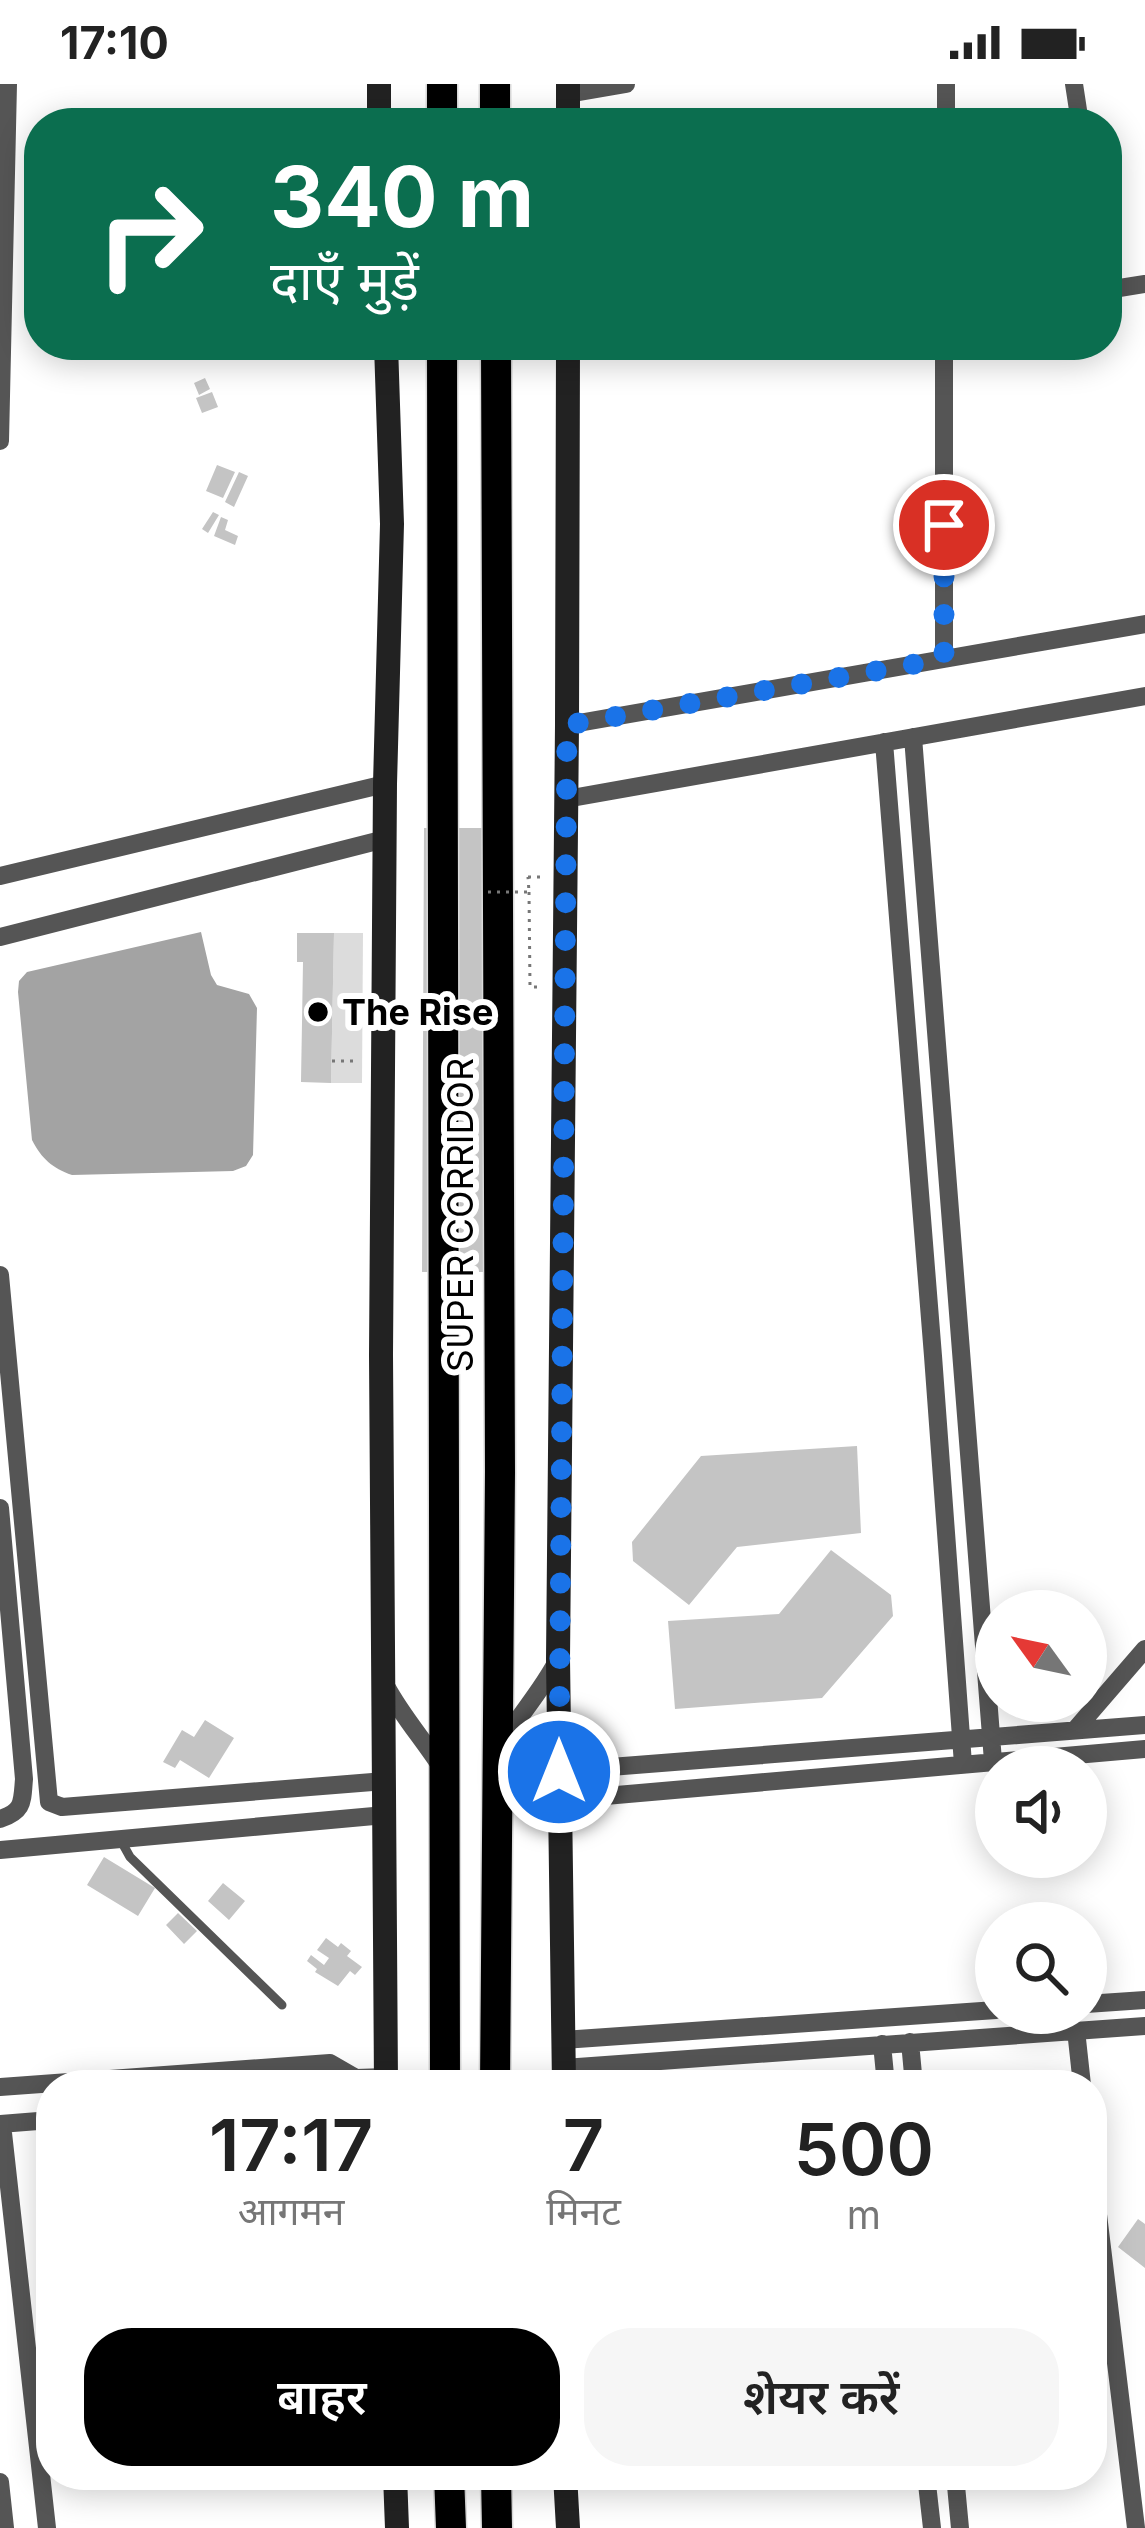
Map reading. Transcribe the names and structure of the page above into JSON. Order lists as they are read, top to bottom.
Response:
{
  "streets": {
    "main road": ["SUPER CORRIDOR"]
  },
  "places": ["The Rise"],
  "north": "top left",
  "page": {
    "status": "17:10",
    "turn": ["340 m", "दाएँ मुड़ें"],
    "eta": [
      "17:17",
      "आगमन",
      "7",
      "मिनट",
      "500",
      "m"
    ],
    "buttons": ["बाहर", "शेयर करें"]
  }
}
